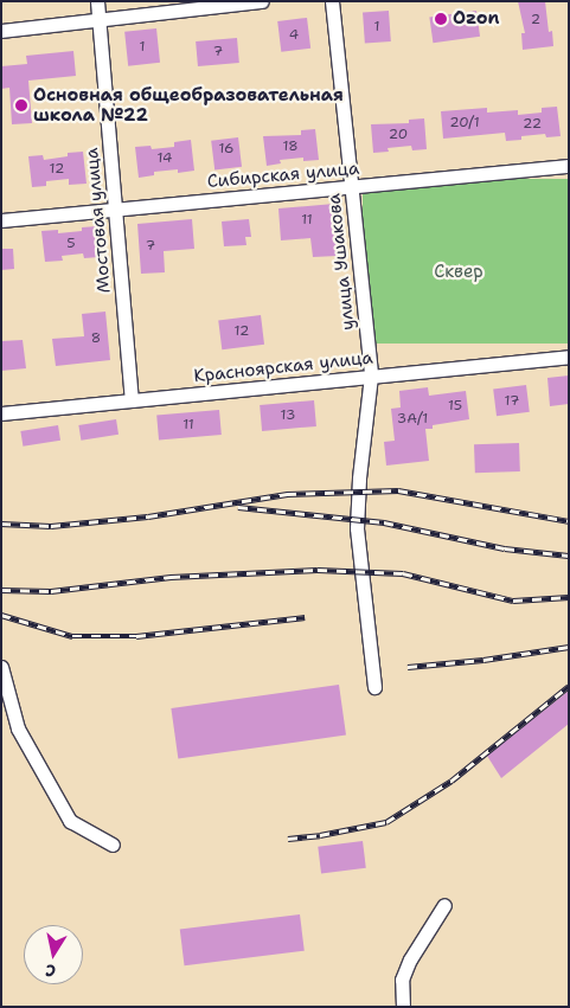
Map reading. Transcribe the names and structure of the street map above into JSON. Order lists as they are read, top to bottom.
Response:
{
  "streets": {
    "street": [
      "Сибирская улица",
      "Мостовая улица",
      "улица Ушакова",
      "Красноярская улица"
    ]
  },
  "crossings": [
    ["Сибирская улица", "Мостовая улица"],
    ["Сибирская улица", "улица Ушакова"],
    ["Мостовая улица", "Красноярская улица"],
    ["улица Ушакова", "Красноярская улица"]
  ],
  "parks": ["Сквер"],
  "places": ["Ozon", "Основная общеобразовательная школа №22"],
  "house_numbers": [
    "2",
    "1",
    "4",
    "1",
    "7",
    "20/1",
    "22",
    "20",
    "18",
    "16",
    "14",
    "12",
    "11",
    "5",
    "7",
    "12",
    "8",
    "17",
    "15",
    "13",
    "3А/1",
    "11"
  ],
  "north": "bottom"
}
